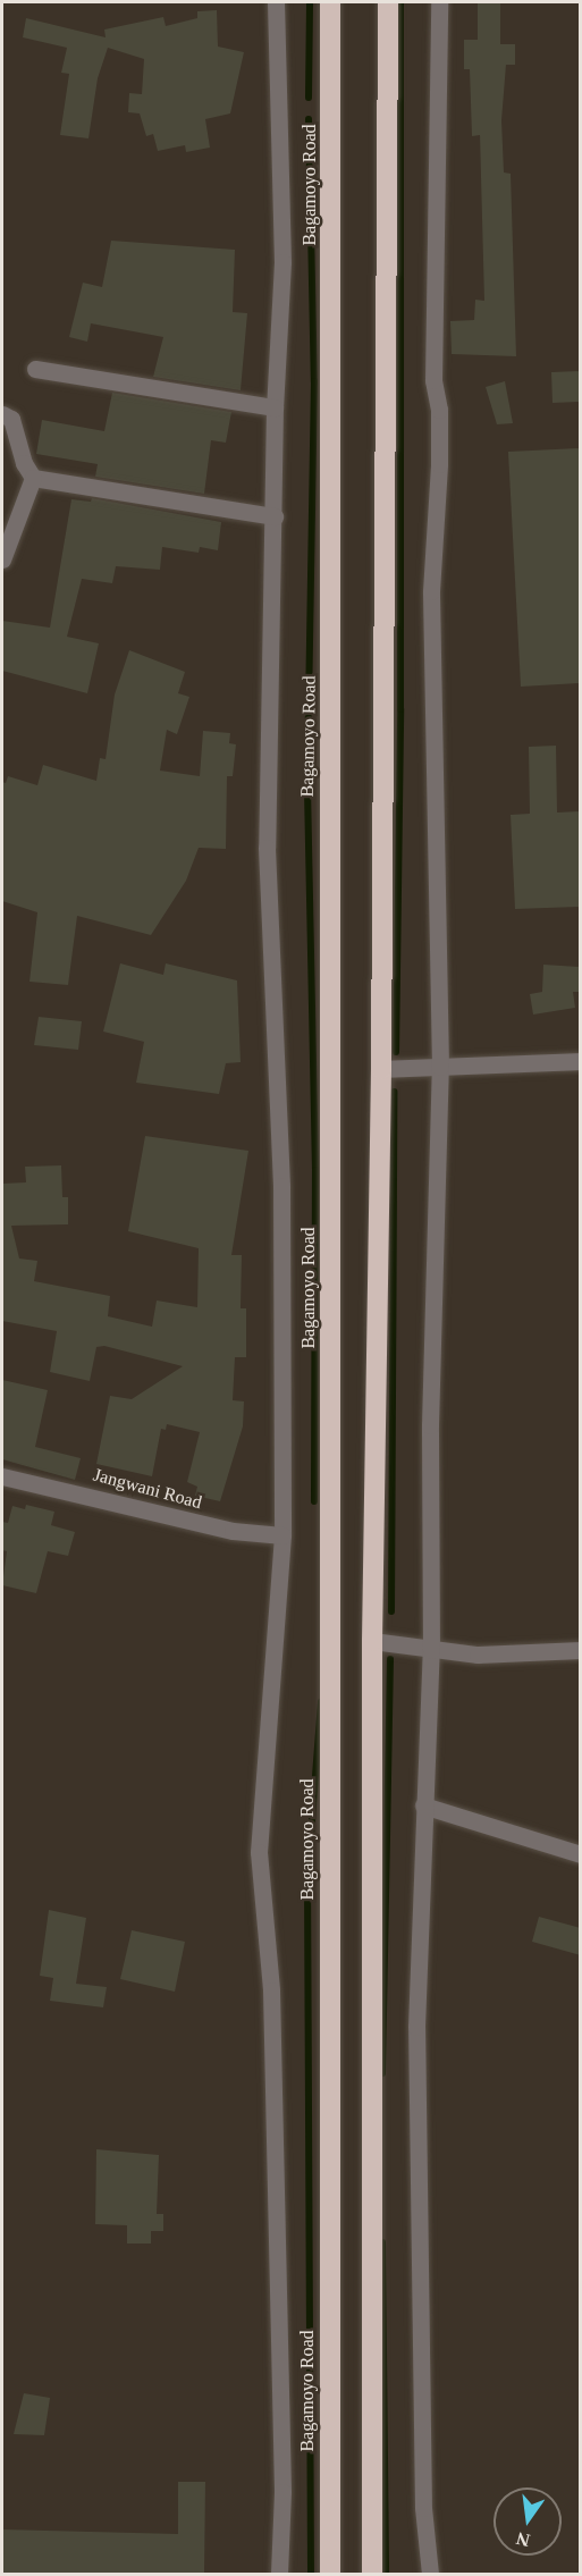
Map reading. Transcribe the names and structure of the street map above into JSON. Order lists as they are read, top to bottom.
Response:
{
  "streets": {
    "highway": ["Bagamoyo Road"],
    "street": ["Jangwani Road"]
  },
  "north": "bottom"
}
